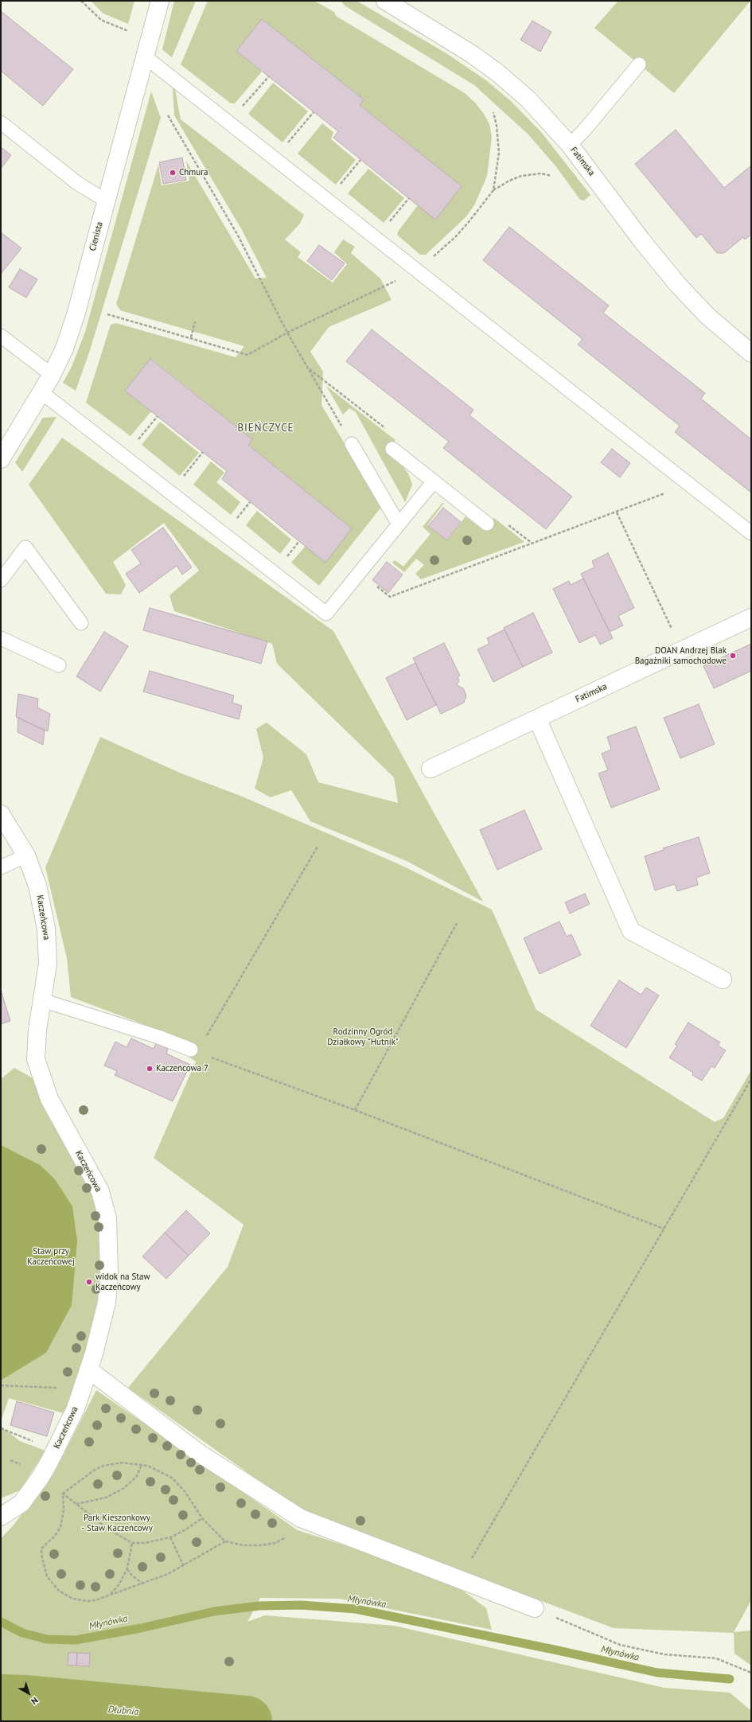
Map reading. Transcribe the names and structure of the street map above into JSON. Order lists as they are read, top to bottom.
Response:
{
  "streets": {
    "street": ["Fatimska", "Cienista", "Kaczeńcowa"]
  },
  "districts": ["BIEŃCZYCE"],
  "water": ["Młynówka", "Dłubnia"],
  "parks": ["Rodzinny Ogród Działkowy \"Hutnik\"", "Staw przy Kaczeńcowej", "Park Kieszonkowy - Staw Kaczeńcowy"],
  "places": [
    "Chmura",
    "DOAN Andrzej Blak Bagażniki samochodowe",
    "Kaczeńcowa 7",
    "widok na Staw Kaczeńcowy"
  ],
  "north": "bottom right"
}
